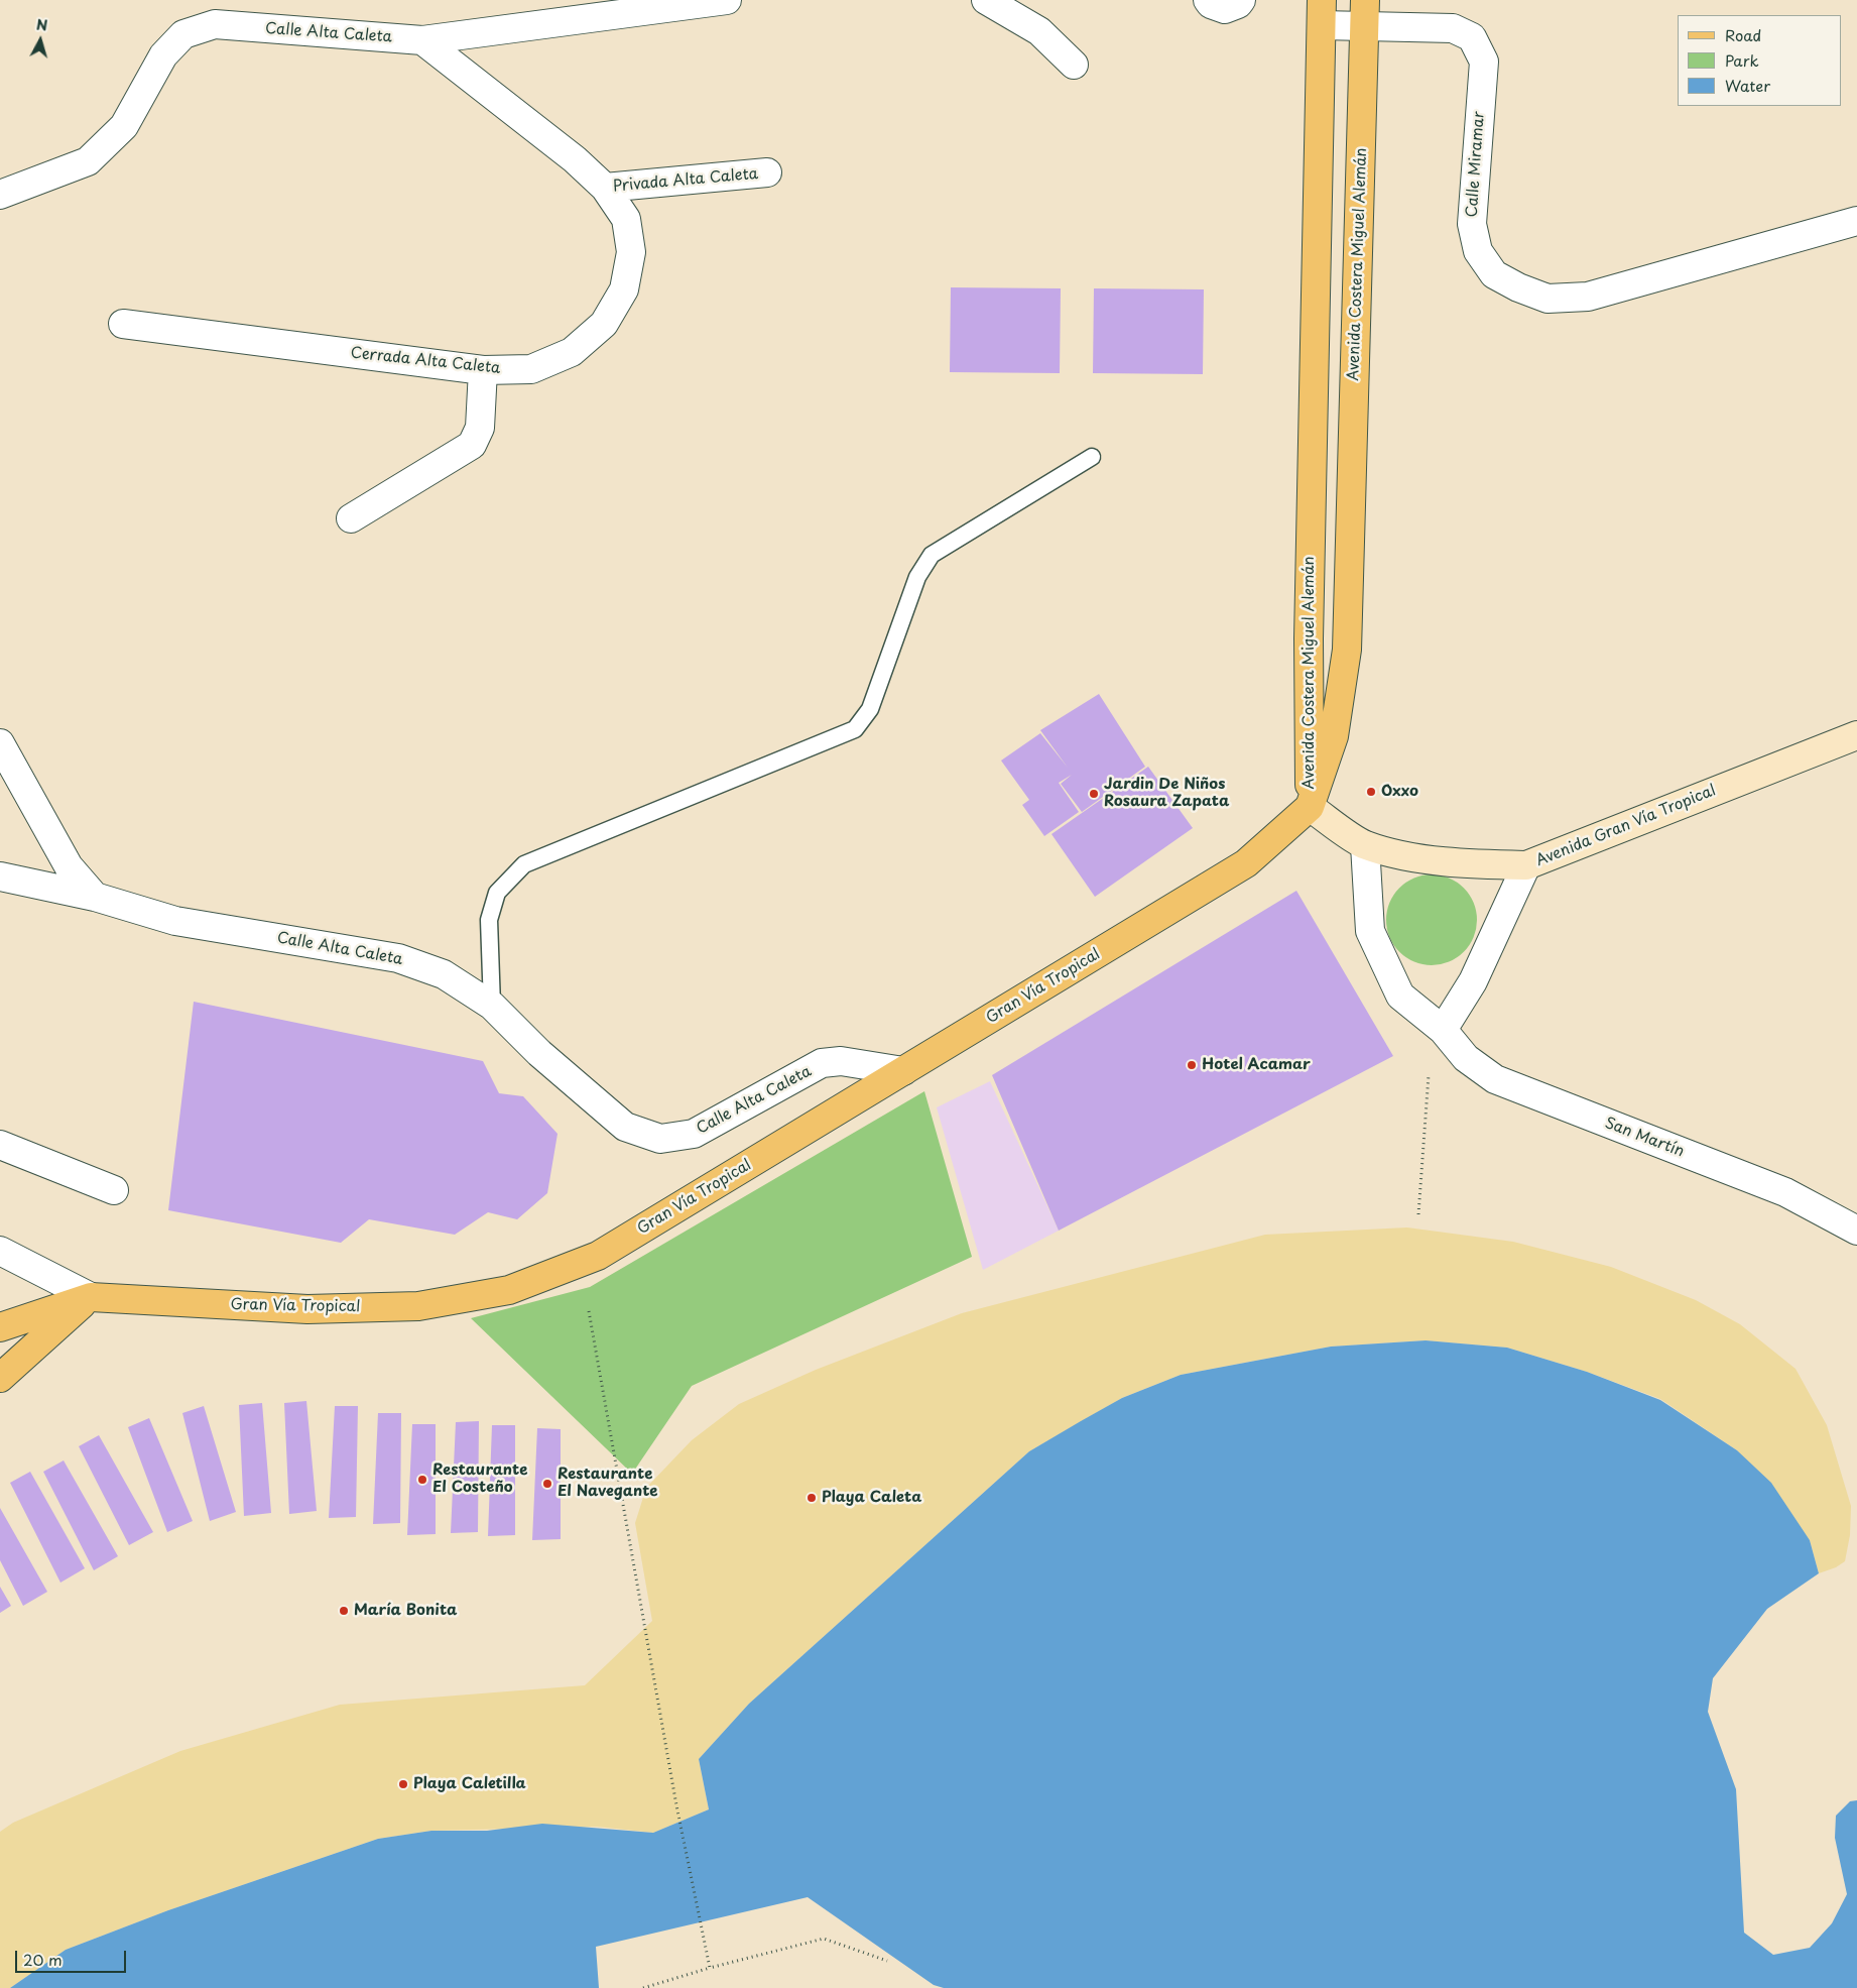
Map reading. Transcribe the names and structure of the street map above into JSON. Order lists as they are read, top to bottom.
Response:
{
  "streets": {
    "main road": ["Avenida Costera Miguel Alemán", "Gran Vía Tropical"],
    "street": [
      "Calle Alta Caleta",
      "Calle Miramar",
      "Privada Alta Caleta",
      "Cerrada Alta Caleta",
      "Avenida Gran Vía Tropical",
      "San Martín"
    ]
  },
  "crossings": [
    ["Calle Alta Caleta", "Cerrada Alta Caleta"],
    ["Calle Alta Caleta", "Gran Vía Tropical"],
    ["Calle Miramar", "Avenida Costera Miguel Alemán"],
    ["Privada Alta Caleta", "Cerrada Alta Caleta"],
    ["Avenida Costera Miguel Alemán", "Avenida Gran Vía Tropical"],
    ["Avenida Costera Miguel Alemán", "Gran Vía Tropical"],
    ["Avenida Gran Vía Tropical", "Gran Vía Tropical"],
    ["Avenida Gran Vía Tropical", "San Martín"]
  ],
  "places": [
    "Oxxo",
    "Jardin De Niños Rosaura Zapata",
    "Hotel Acamar",
    "Restaurante El Costeño",
    "Restaurante El Navegante",
    "Playa Caleta",
    "María Bonita",
    "Playa Caletilla"
  ],
  "legend": ["Road", "Park", "Water"],
  "scale_bar": "20 m",
  "north": "top"
}
